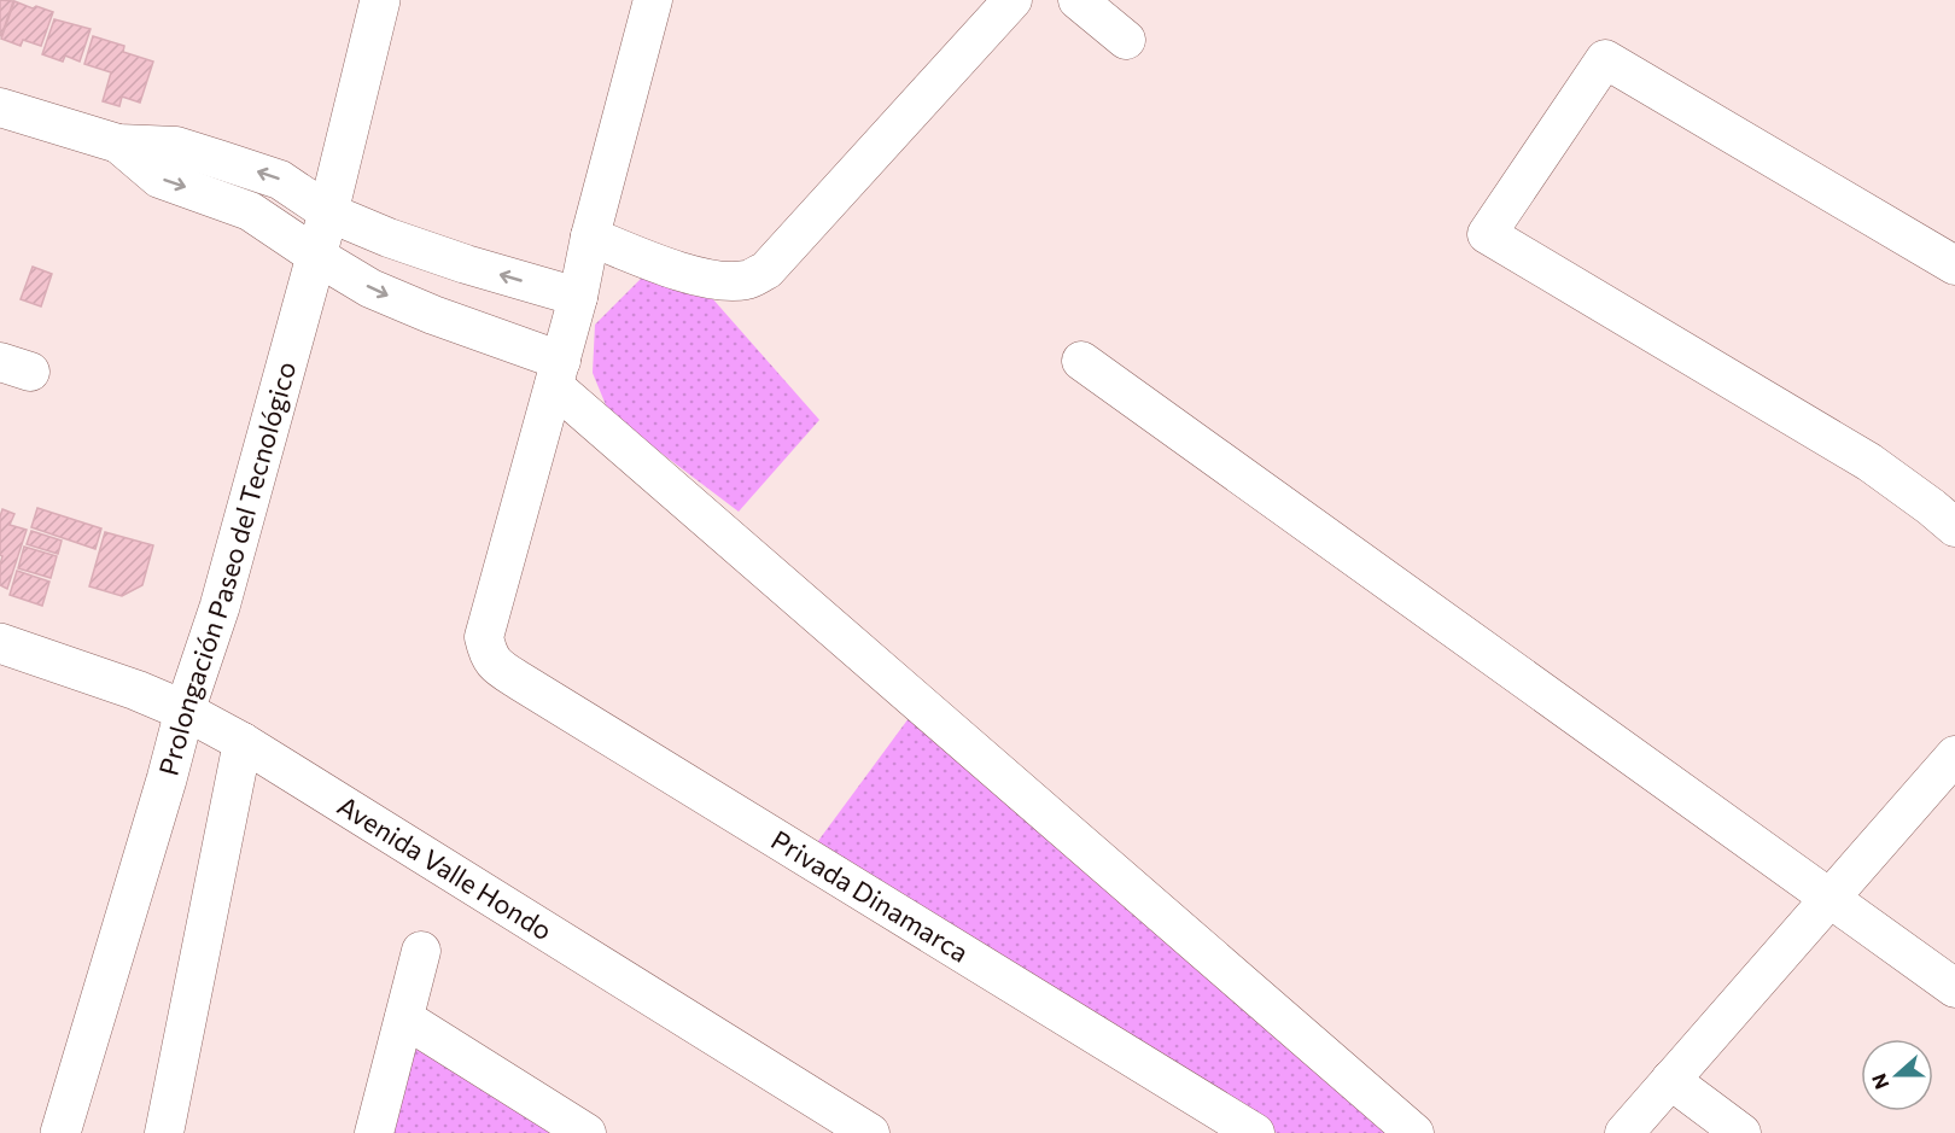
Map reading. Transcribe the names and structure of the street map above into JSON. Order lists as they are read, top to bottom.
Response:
{
  "streets": {
    "street": ["Prolongación Paseo del Tecnológico", "Avenida Valle Hondo", "Privada Dinamarca"]
  },
  "crossings": [
    ["Prolongación Paseo del Tecnológico", "Avenida Valle Hondo"]
  ],
  "north": "left"
}
